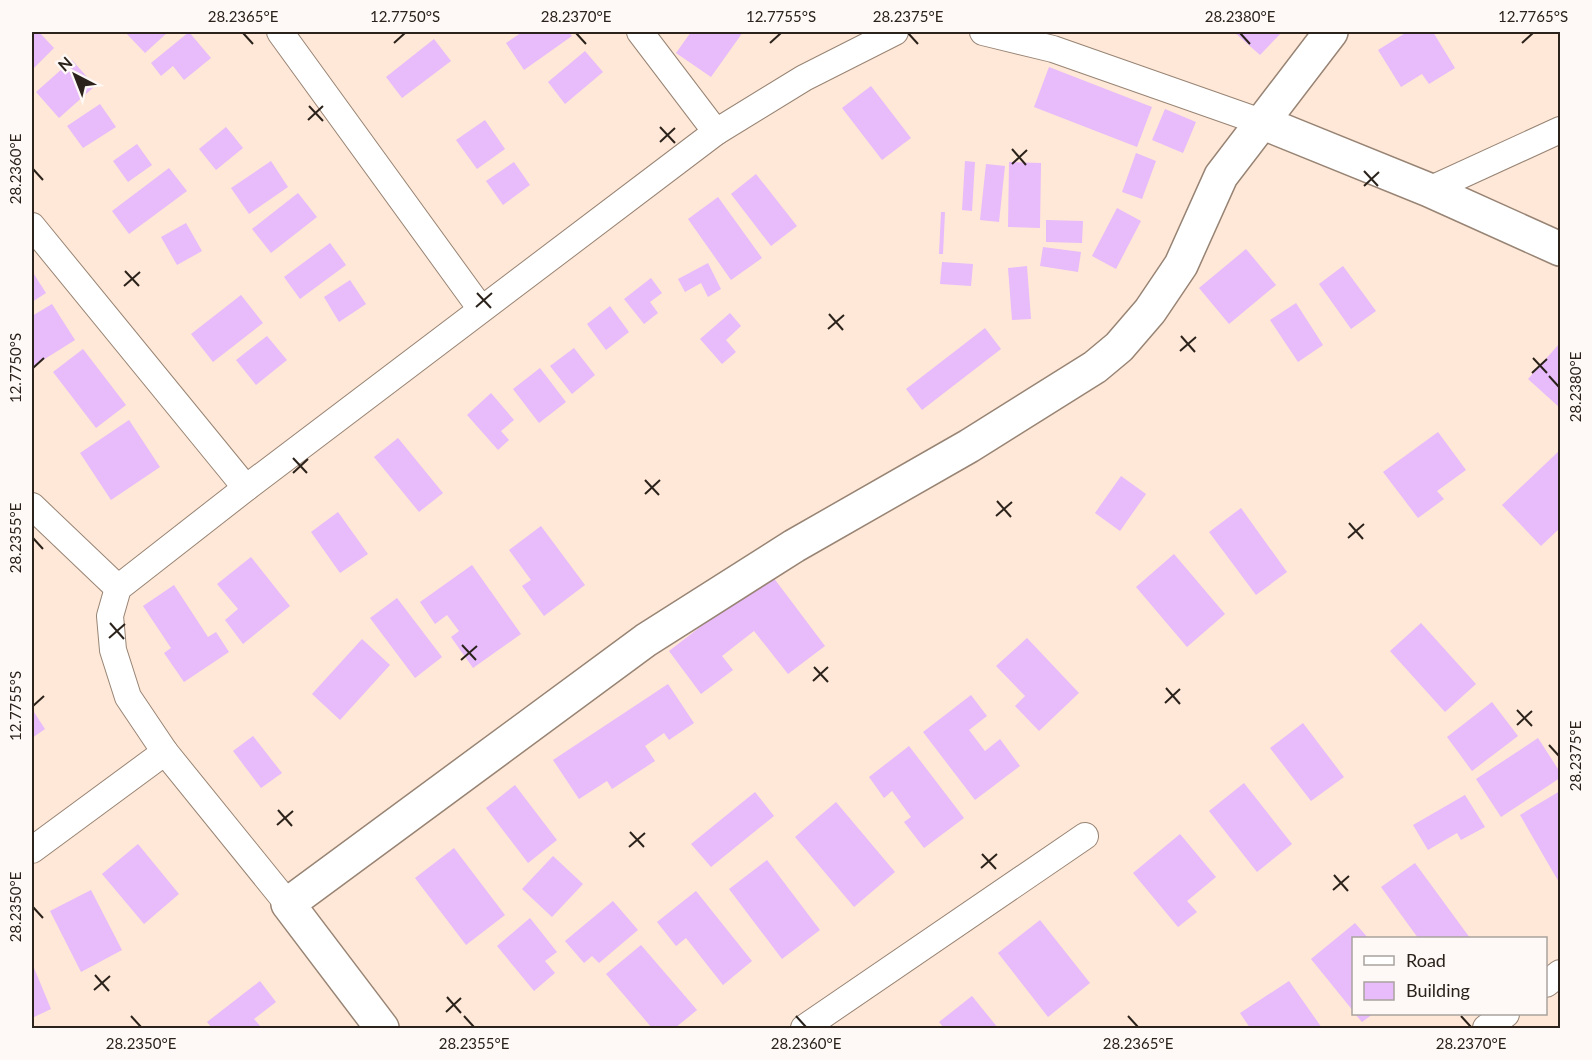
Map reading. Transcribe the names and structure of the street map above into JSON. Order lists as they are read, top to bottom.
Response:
{
  "legend": ["Road", "Building"],
  "north": "top left",
  "coordinates": [
    "28.2365°E",
    "12.7750°S",
    "28.2370°E",
    "12.7755°S",
    "28.2375°E",
    "28.2380°E",
    "12.7765°S",
    "28.2360°E",
    "28.2355°E",
    "28.2350°E"
  ]
}
